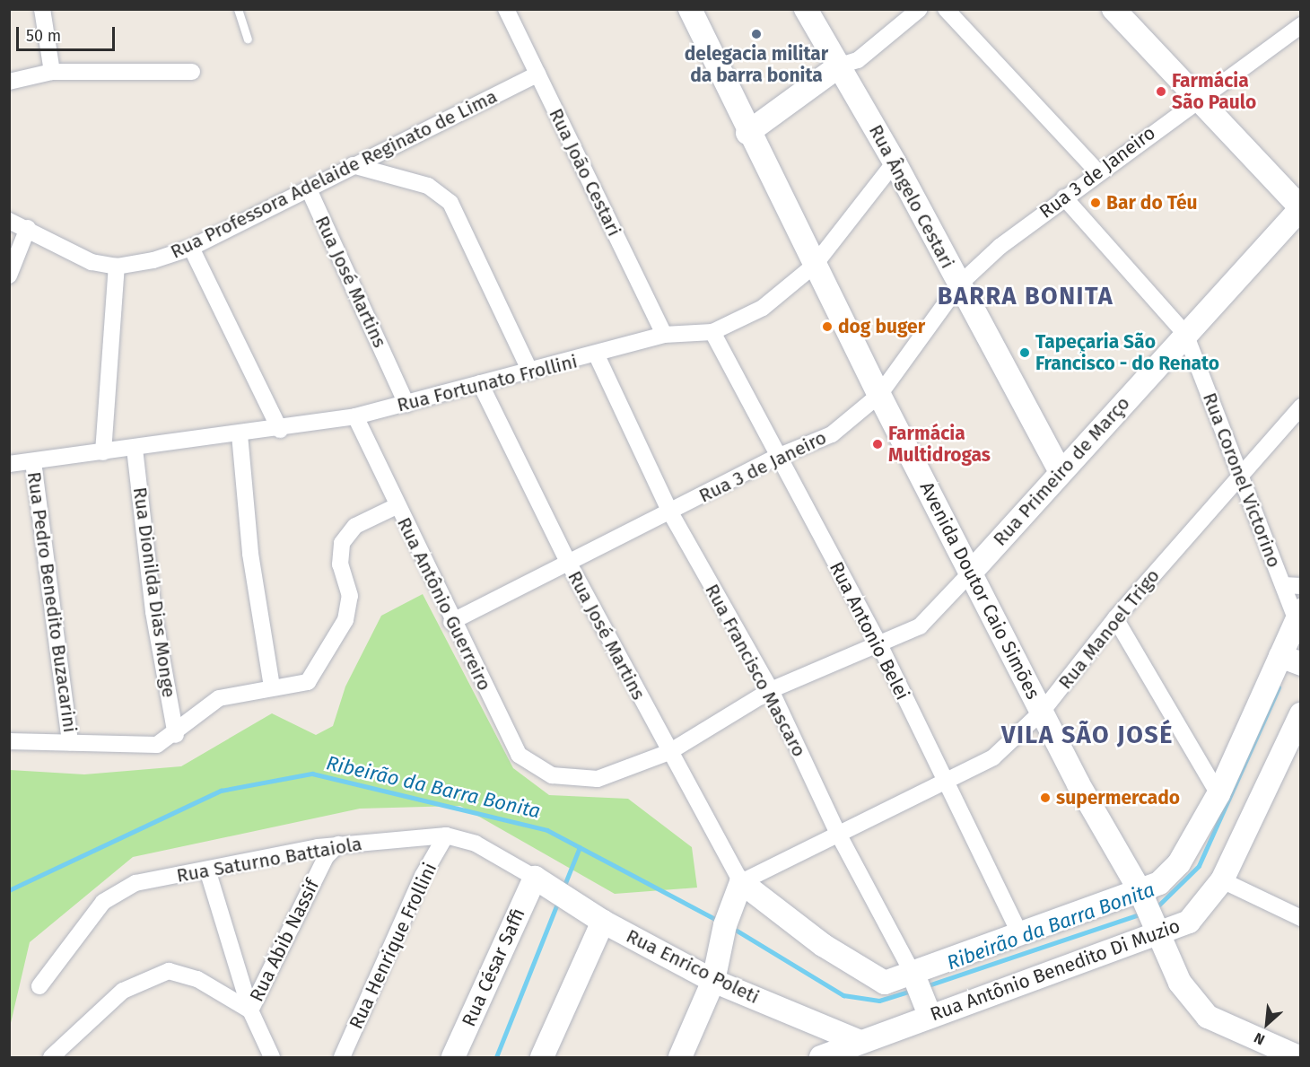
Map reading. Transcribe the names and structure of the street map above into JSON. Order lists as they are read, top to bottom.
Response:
{
  "streets": {
    "street": [
      "Rua João Cestari",
      "Rua 3 de Janeiro",
      "Rua Professora Adelaide Reginato de Lima",
      "Rua Ângelo Cestari",
      "Rua José Martins",
      "Rua Fortunato Frollini",
      "Rua Primeiro de Março",
      "Rua Coronel Victorino",
      "Avenida Doutor Caio Simões",
      "Rua Dionilda Dias Monge",
      "Rua Pedro Benedito Buzacarini",
      "Rua Antônio Guerreiro",
      "Rua Manoel Trigo",
      "Rua Antonio Belei",
      "Rua Francisco Mascaro",
      "Rua Saturno Battaiola",
      "Rua Abib Nassif",
      "Rua Henrique Frollini",
      "Rua Enrico Poleti",
      "Rua César Saffi",
      "Rua Antônio Benedito Di Muzio"
    ]
  },
  "crossings": [
    ["Rua João Cestari", "Rua Professora Adelaide Reginato de Lima"],
    ["Rua João Cestari", "Rua Fortunato Frollini"],
    ["Rua 3 de Janeiro", "Rua Ângelo Cestari"],
    ["Rua 3 de Janeiro", "Rua José Martins"],
    ["Rua 3 de Janeiro", "Rua Coronel Victorino"],
    ["Rua 3 de Janeiro", "Avenida Doutor Caio Simões"],
    ["Rua 3 de Janeiro", "Rua Antônio Guerreiro"],
    ["Rua 3 de Janeiro", "Rua Antonio Belei"],
    ["Rua 3 de Janeiro", "Rua Francisco Mascaro"],
    ["Rua Professora Adelaide Reginato de Lima", "Rua José Martins"],
    ["Rua Ângelo Cestari", "Rua Fortunato Frollini"],
    ["Rua Ângelo Cestari", "Rua Primeiro de Março"],
    ["Rua José Martins", "Rua Fortunato Frollini"],
    ["Rua José Martins", "Rua Primeiro de Março"],
    ["Rua José Martins", "Rua Manoel Trigo"],
    ["Rua Fortunato Frollini", "Avenida Doutor Caio Simões"],
    ["Rua Fortunato Frollini", "Rua Dionilda Dias Monge"],
    ["Rua Fortunato Frollini", "Rua Pedro Benedito Buzacarini"],
    ["Rua Fortunato Frollini", "Rua Antônio Guerreiro"],
    ["Rua Fortunato Frollini", "Rua Antonio Belei"],
    ["Rua Fortunato Frollini", "Rua Francisco Mascaro"],
    ["Rua Primeiro de Março", "Rua Coronel Victorino"],
    ["Rua Primeiro de Março", "Avenida Doutor Caio Simões"],
    ["Rua Primeiro de Março", "Rua Antônio Guerreiro"],
    ["Rua Primeiro de Março", "Rua Antonio Belei"],
    ["Rua Primeiro de Março", "Rua Francisco Mascaro"],
    ["Rua Coronel Victorino", "Rua Manoel Trigo"],
    ["Avenida Doutor Caio Simões", "Rua Manoel Trigo"],
    ["Avenida Doutor Caio Simões", "Rua Antônio Benedito Di Muzio"],
    ["Rua Manoel Trigo", "Rua Antonio Belei"],
    ["Rua Manoel Trigo", "Rua Francisco Mascaro"],
    ["Rua Francisco Mascaro", "Rua Antônio Benedito Di Muzio"],
    ["Rua Saturno Battaiola", "Rua Abib Nassif"],
    ["Rua Saturno Battaiola", "Rua Henrique Frollini"],
    ["Rua Saturno Battaiola", "Rua Enrico Poleti"],
    ["Rua Saturno Battaiola", "Rua César Saffi"],
    ["Rua Enrico Poleti", "Rua César Saffi"],
    ["Rua Enrico Poleti", "Rua Antônio Benedito Di Muzio"]
  ],
  "districts": ["BARRA BONITA", "VILA SÃO JOSÉ"],
  "water": ["Ribeirão da Barra Bonita"],
  "places": [
    "delegacia militar da barra bonita",
    "Farmácia São Paulo",
    "Bar do Téu",
    "dog buger",
    "Tapeçaria São Francisco - do Renato",
    "Farmácia Multidrogas",
    "supermercado"
  ],
  "scale_bar": "50 m",
  "north": "bottom left"
}
